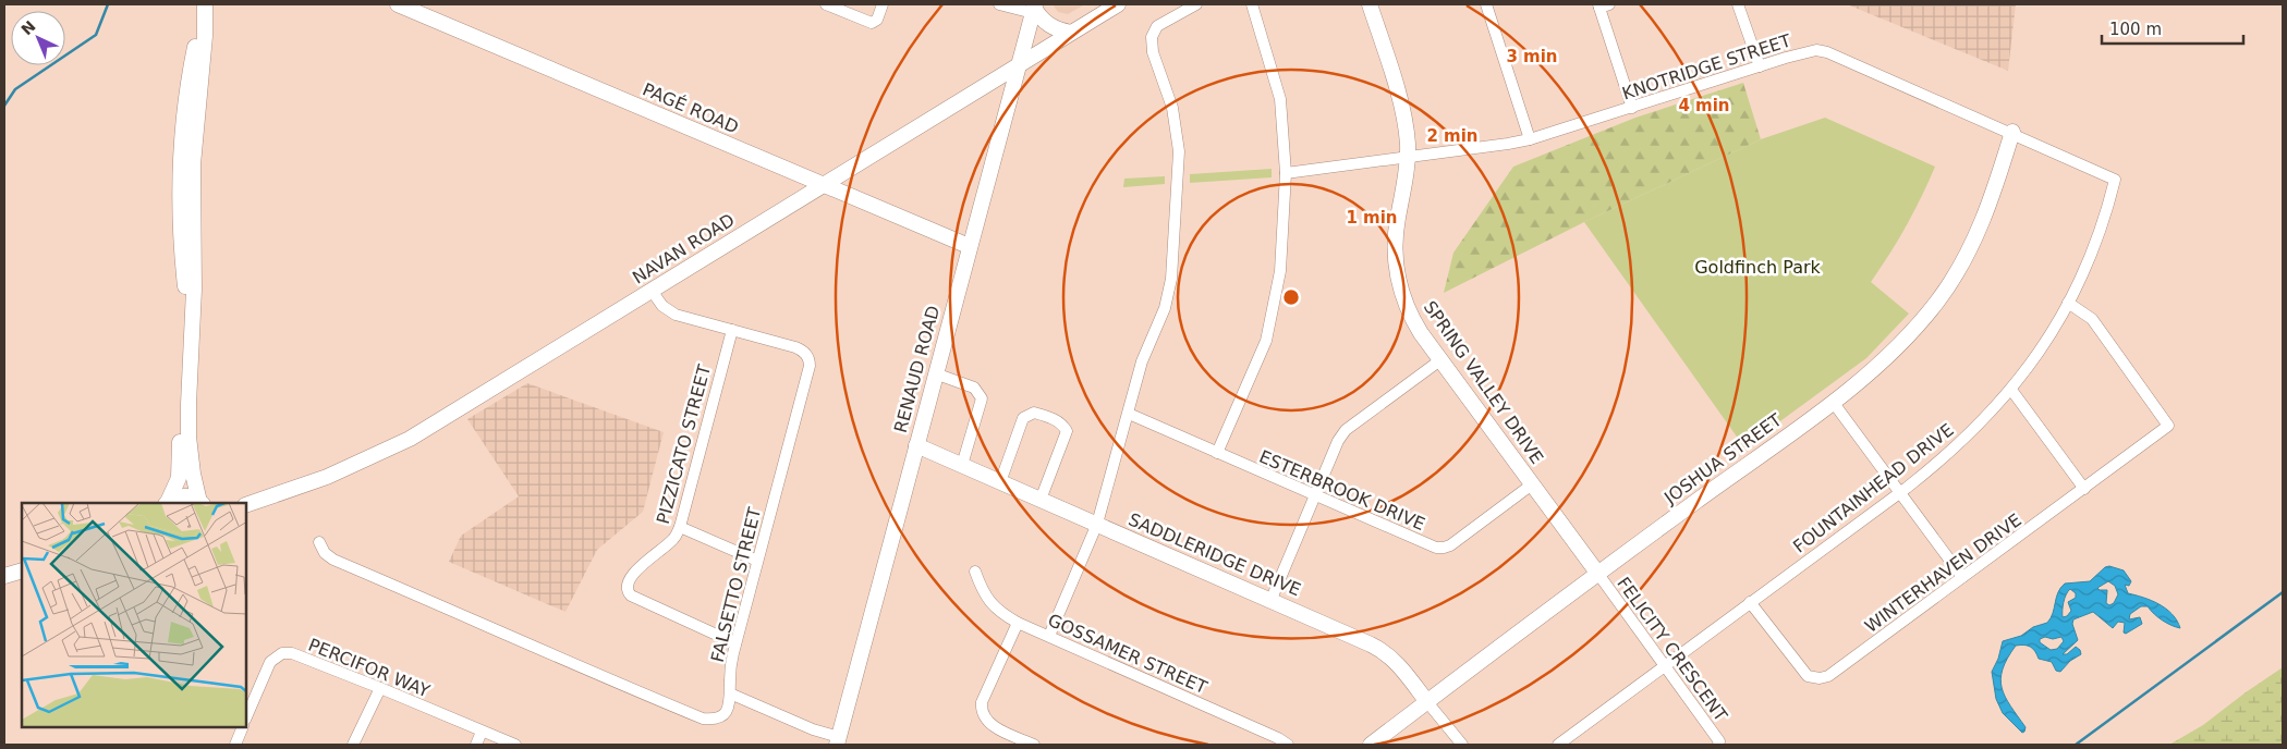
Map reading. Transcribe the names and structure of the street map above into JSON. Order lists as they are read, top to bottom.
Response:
{
  "streets": {
    "street": [
      "KNOTRIDGE STREET",
      "PAGÉ ROAD",
      "NAVAN ROAD",
      "RENAUD ROAD",
      "SPRING VALLEY DRIVE",
      "PIZZICATO STREET",
      "JOSHUA STREET",
      "FOUNTAINHEAD DRIVE",
      "ESTERBROOK DRIVE",
      "SADDLERIDGE DRIVE",
      "WINTERHAVEN DRIVE",
      "FALSETTO STREET",
      "FELICITY CRESCENT",
      "GOSSAMER STREET",
      "PERCIFOR WAY"
    ]
  },
  "crossings": [
    ["KNOTRIDGE STREET", "SPRING VALLEY DRIVE"],
    ["KNOTRIDGE STREET", "JOSHUA STREET"],
    ["KNOTRIDGE STREET", "FOUNTAINHEAD DRIVE"],
    ["PAGÉ ROAD", "NAVAN ROAD"],
    ["PAGÉ ROAD", "RENAUD ROAD"],
    ["NAVAN ROAD", "RENAUD ROAD"],
    ["NAVAN ROAD", "FALSETTO STREET"],
    ["RENAUD ROAD", "SADDLERIDGE DRIVE"],
    ["SPRING VALLEY DRIVE", "JOSHUA STREET"],
    ["SPRING VALLEY DRIVE", "ESTERBROOK DRIVE"],
    ["SPRING VALLEY DRIVE", "FELICITY CRESCENT"],
    ["PIZZICATO STREET", "FALSETTO STREET"],
    ["JOSHUA STREET", "SADDLERIDGE DRIVE"],
    ["JOSHUA STREET", "FELICITY CRESCENT"],
    ["FOUNTAINHEAD DRIVE", "WINTERHAVEN DRIVE"],
    ["FOUNTAINHEAD DRIVE", "FELICITY CRESCENT"]
  ],
  "parks": ["Goldfinch Park"],
  "scale_bar": "100 m",
  "north": "top left",
  "rings": [
    "3 min",
    "4 min",
    "2 min",
    "1 min"
  ]
}
